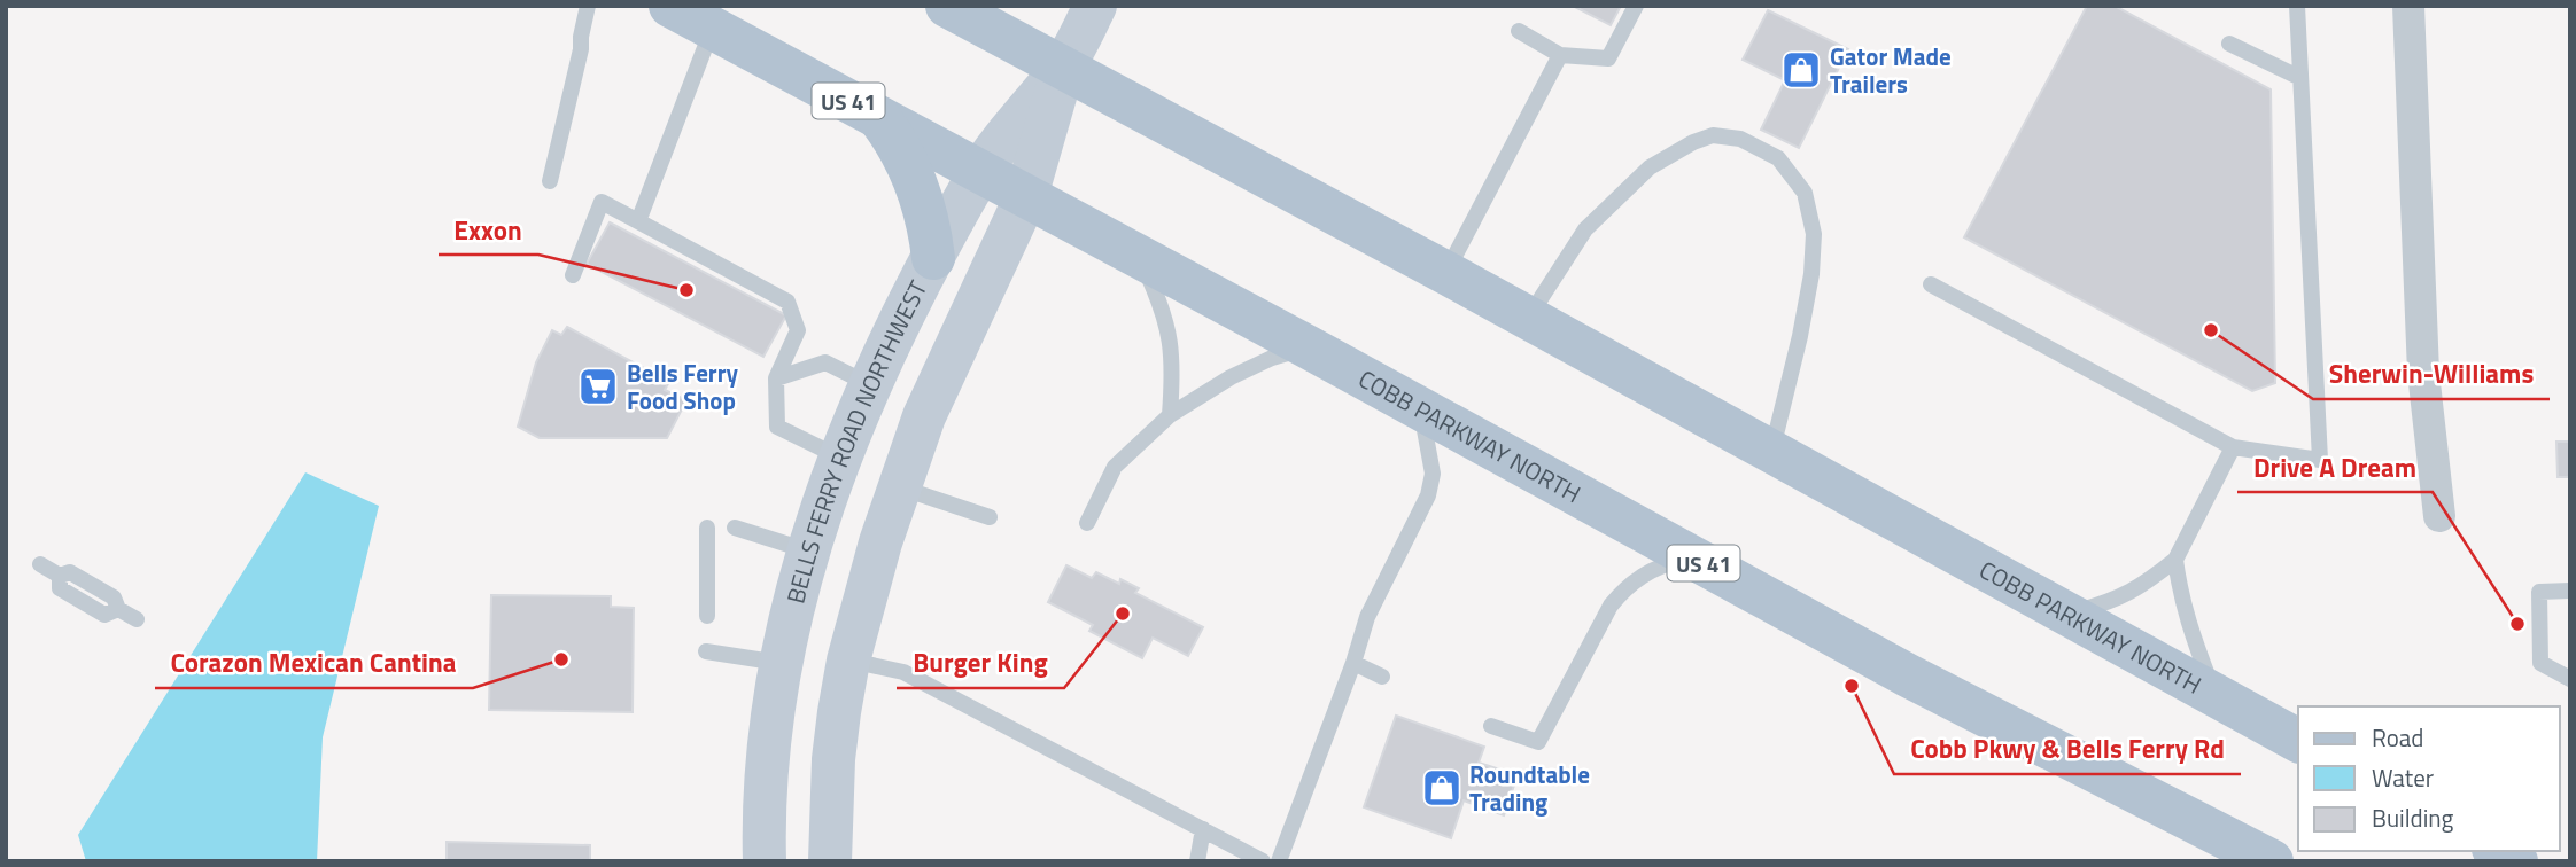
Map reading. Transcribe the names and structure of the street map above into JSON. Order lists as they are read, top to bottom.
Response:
{
  "streets": {
    "main road": ["US 41", "COBB PARKWAY NORTH", "BELLS FERRY ROAD NORTHWEST"]
  },
  "crossings": [
    ["COBB PARKWAY NORTH", "BELLS FERRY ROAD NORTHWEST"]
  ],
  "places": {
    "shop": ["Gator Made Trailers", "Roundtable Trading"],
    "other": [
      "Exxon",
      "Sherwin-Williams",
      "Burger King",
      "Drive A Dream",
      "Corazon Mexican Cantina",
      "Cobb Pkwy & Bells Ferry Rd"
    ],
    "supermarket": ["Bells Ferry Food Shop"]
  },
  "legend": ["Road", "Water", "Building"]
}
